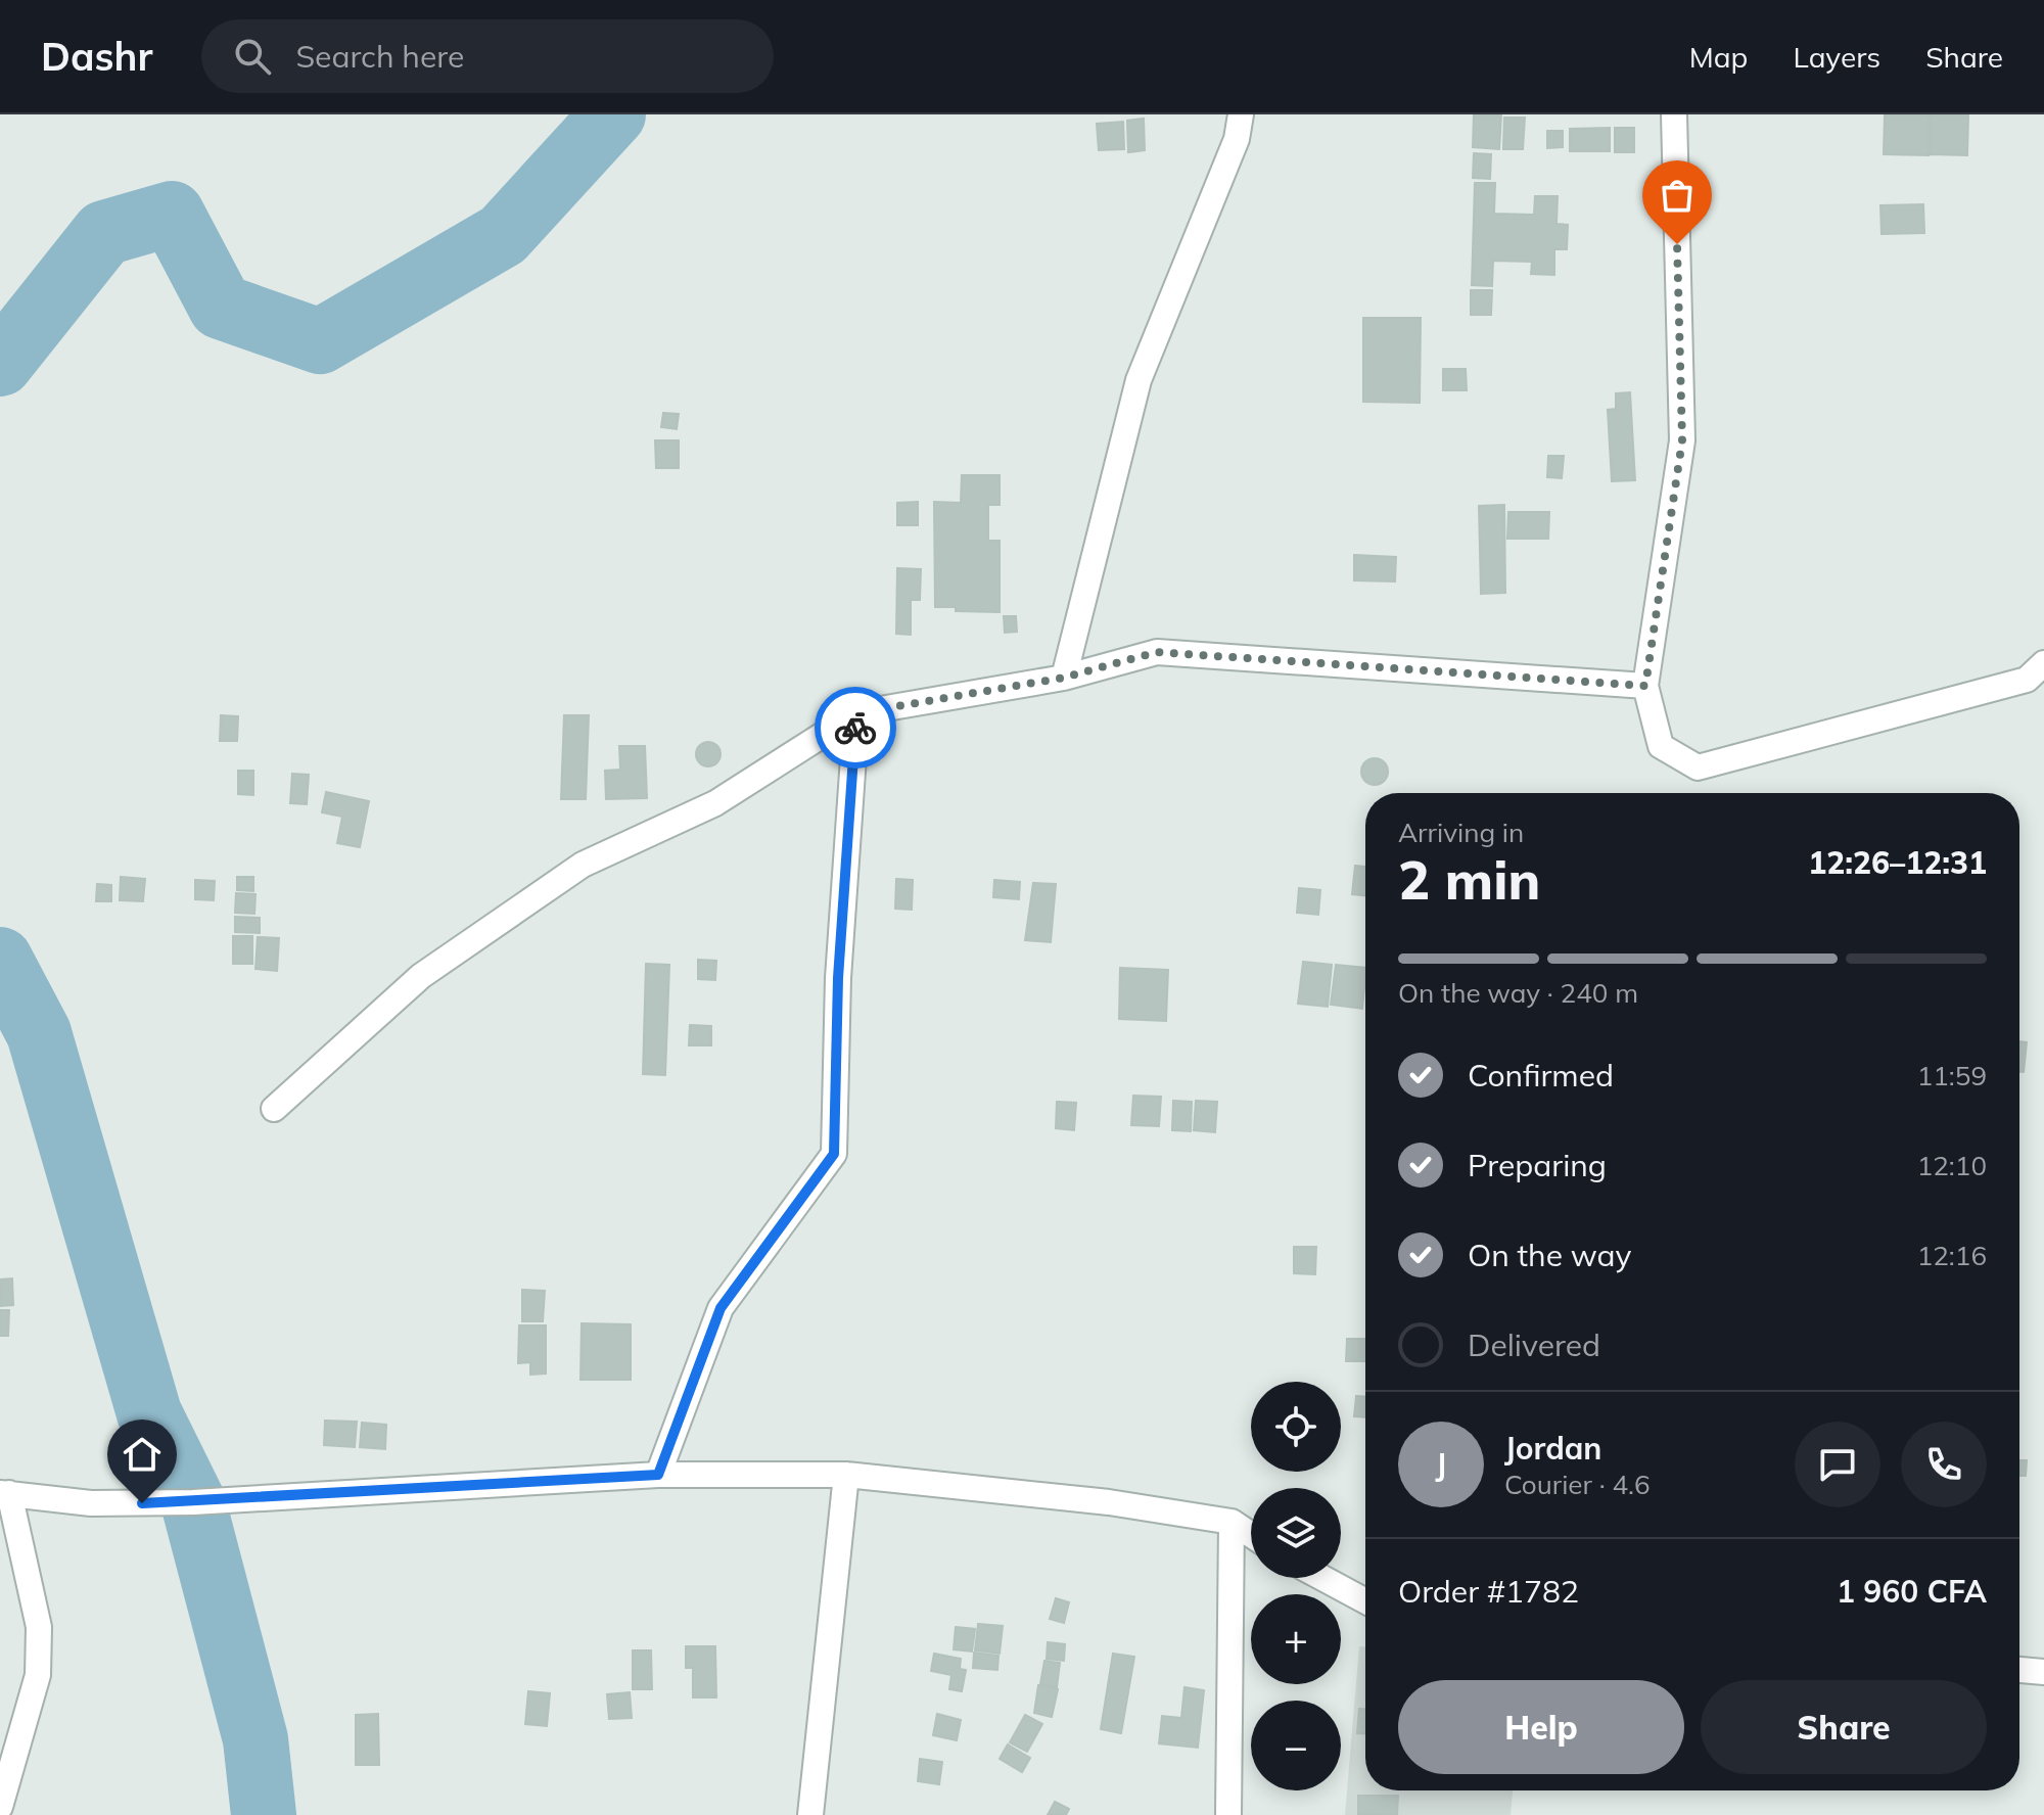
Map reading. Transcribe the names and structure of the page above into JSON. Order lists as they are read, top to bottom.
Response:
{
  "page": {
    "header": "Dashr",
    "search": "Search here",
    "nav": ["Map", "Layers", "Share"],
    "heading": ["2 min", "Arriving in", "12:26–12:31"],
    "panel": [
      "Jordan",
      "Courier · 4.6",
      "Order #1782",
      "1 960 CFA"
    ],
    "bar": "On the way · 240 m",
    "list": [
      ["Confirmed", "11:59"],
      ["Preparing", "12:10"],
      ["On the way", "12:16"],
      "Delivered"
    ],
    "map_buttons": ["+", "−"],
    "round": "J",
    "buttons": ["Help", "Share"]
  }
}
